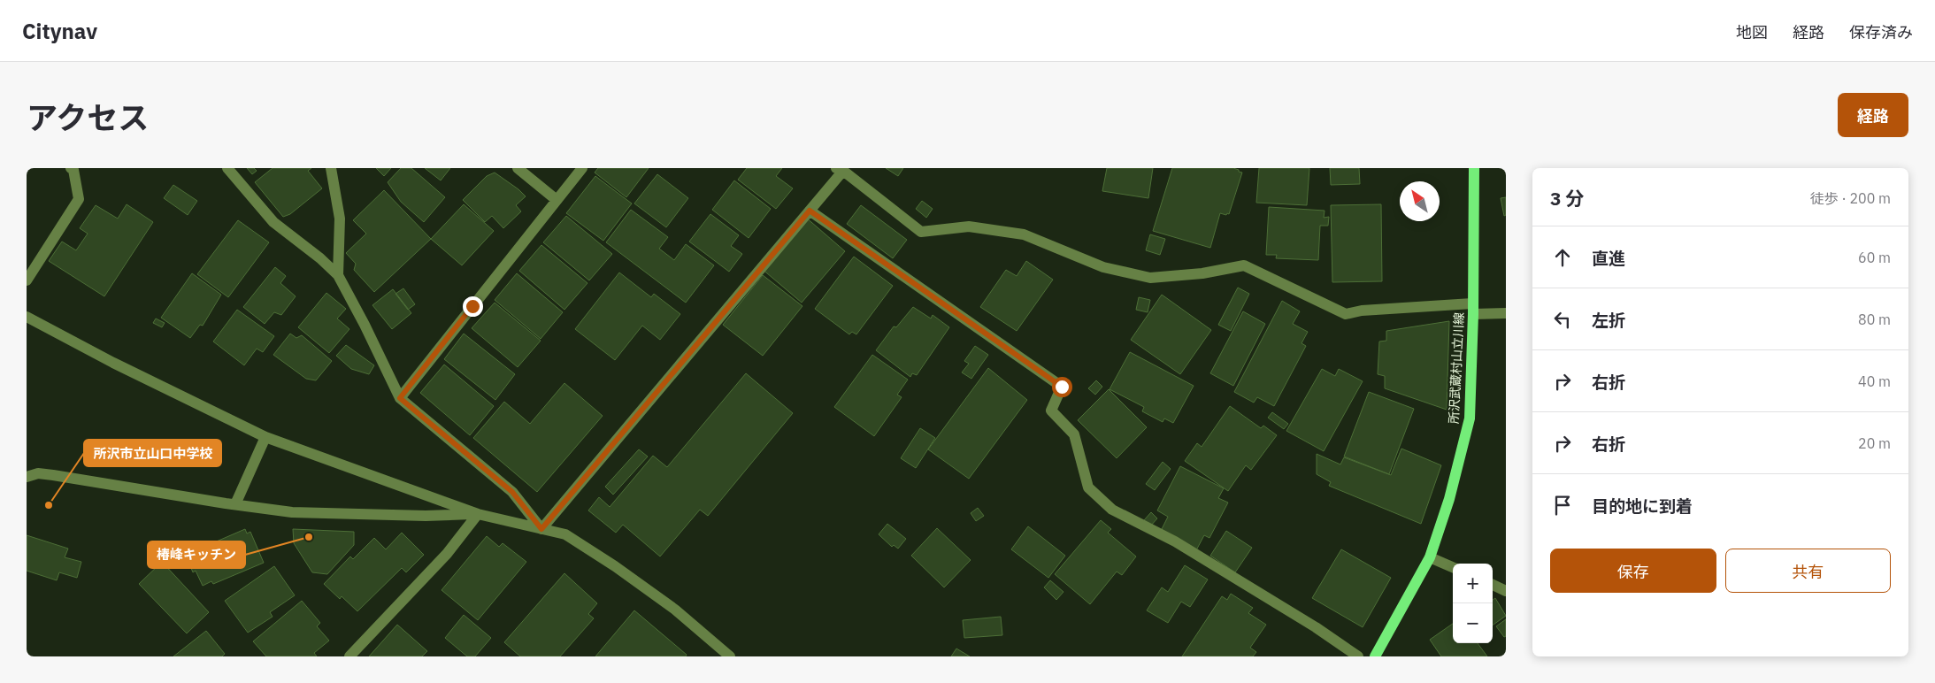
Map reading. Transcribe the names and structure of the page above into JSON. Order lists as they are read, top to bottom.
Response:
{
  "streets": {
    "main road": ["所沢武蔵村山立川線"]
  },
  "places": ["所沢市立山口中学校", "椿峰キッチン"],
  "north": "top left",
  "page": {
    "header": "Citynav",
    "nav": ["地図", "経路", "保存済み"],
    "title": "アクセス",
    "buttons": [
      "経路",
      ["保存", "共有"]
    ],
    "heading": ["3 分", "徒歩 · 200 m"],
    "list": [
      ["直進", "60 m"],
      ["左折", "80 m"],
      ["右折", "40 m"],
      ["右折", "20 m"],
      "目的地に到着"
    ],
    "map_buttons": ["+", "−"]
  }
}
